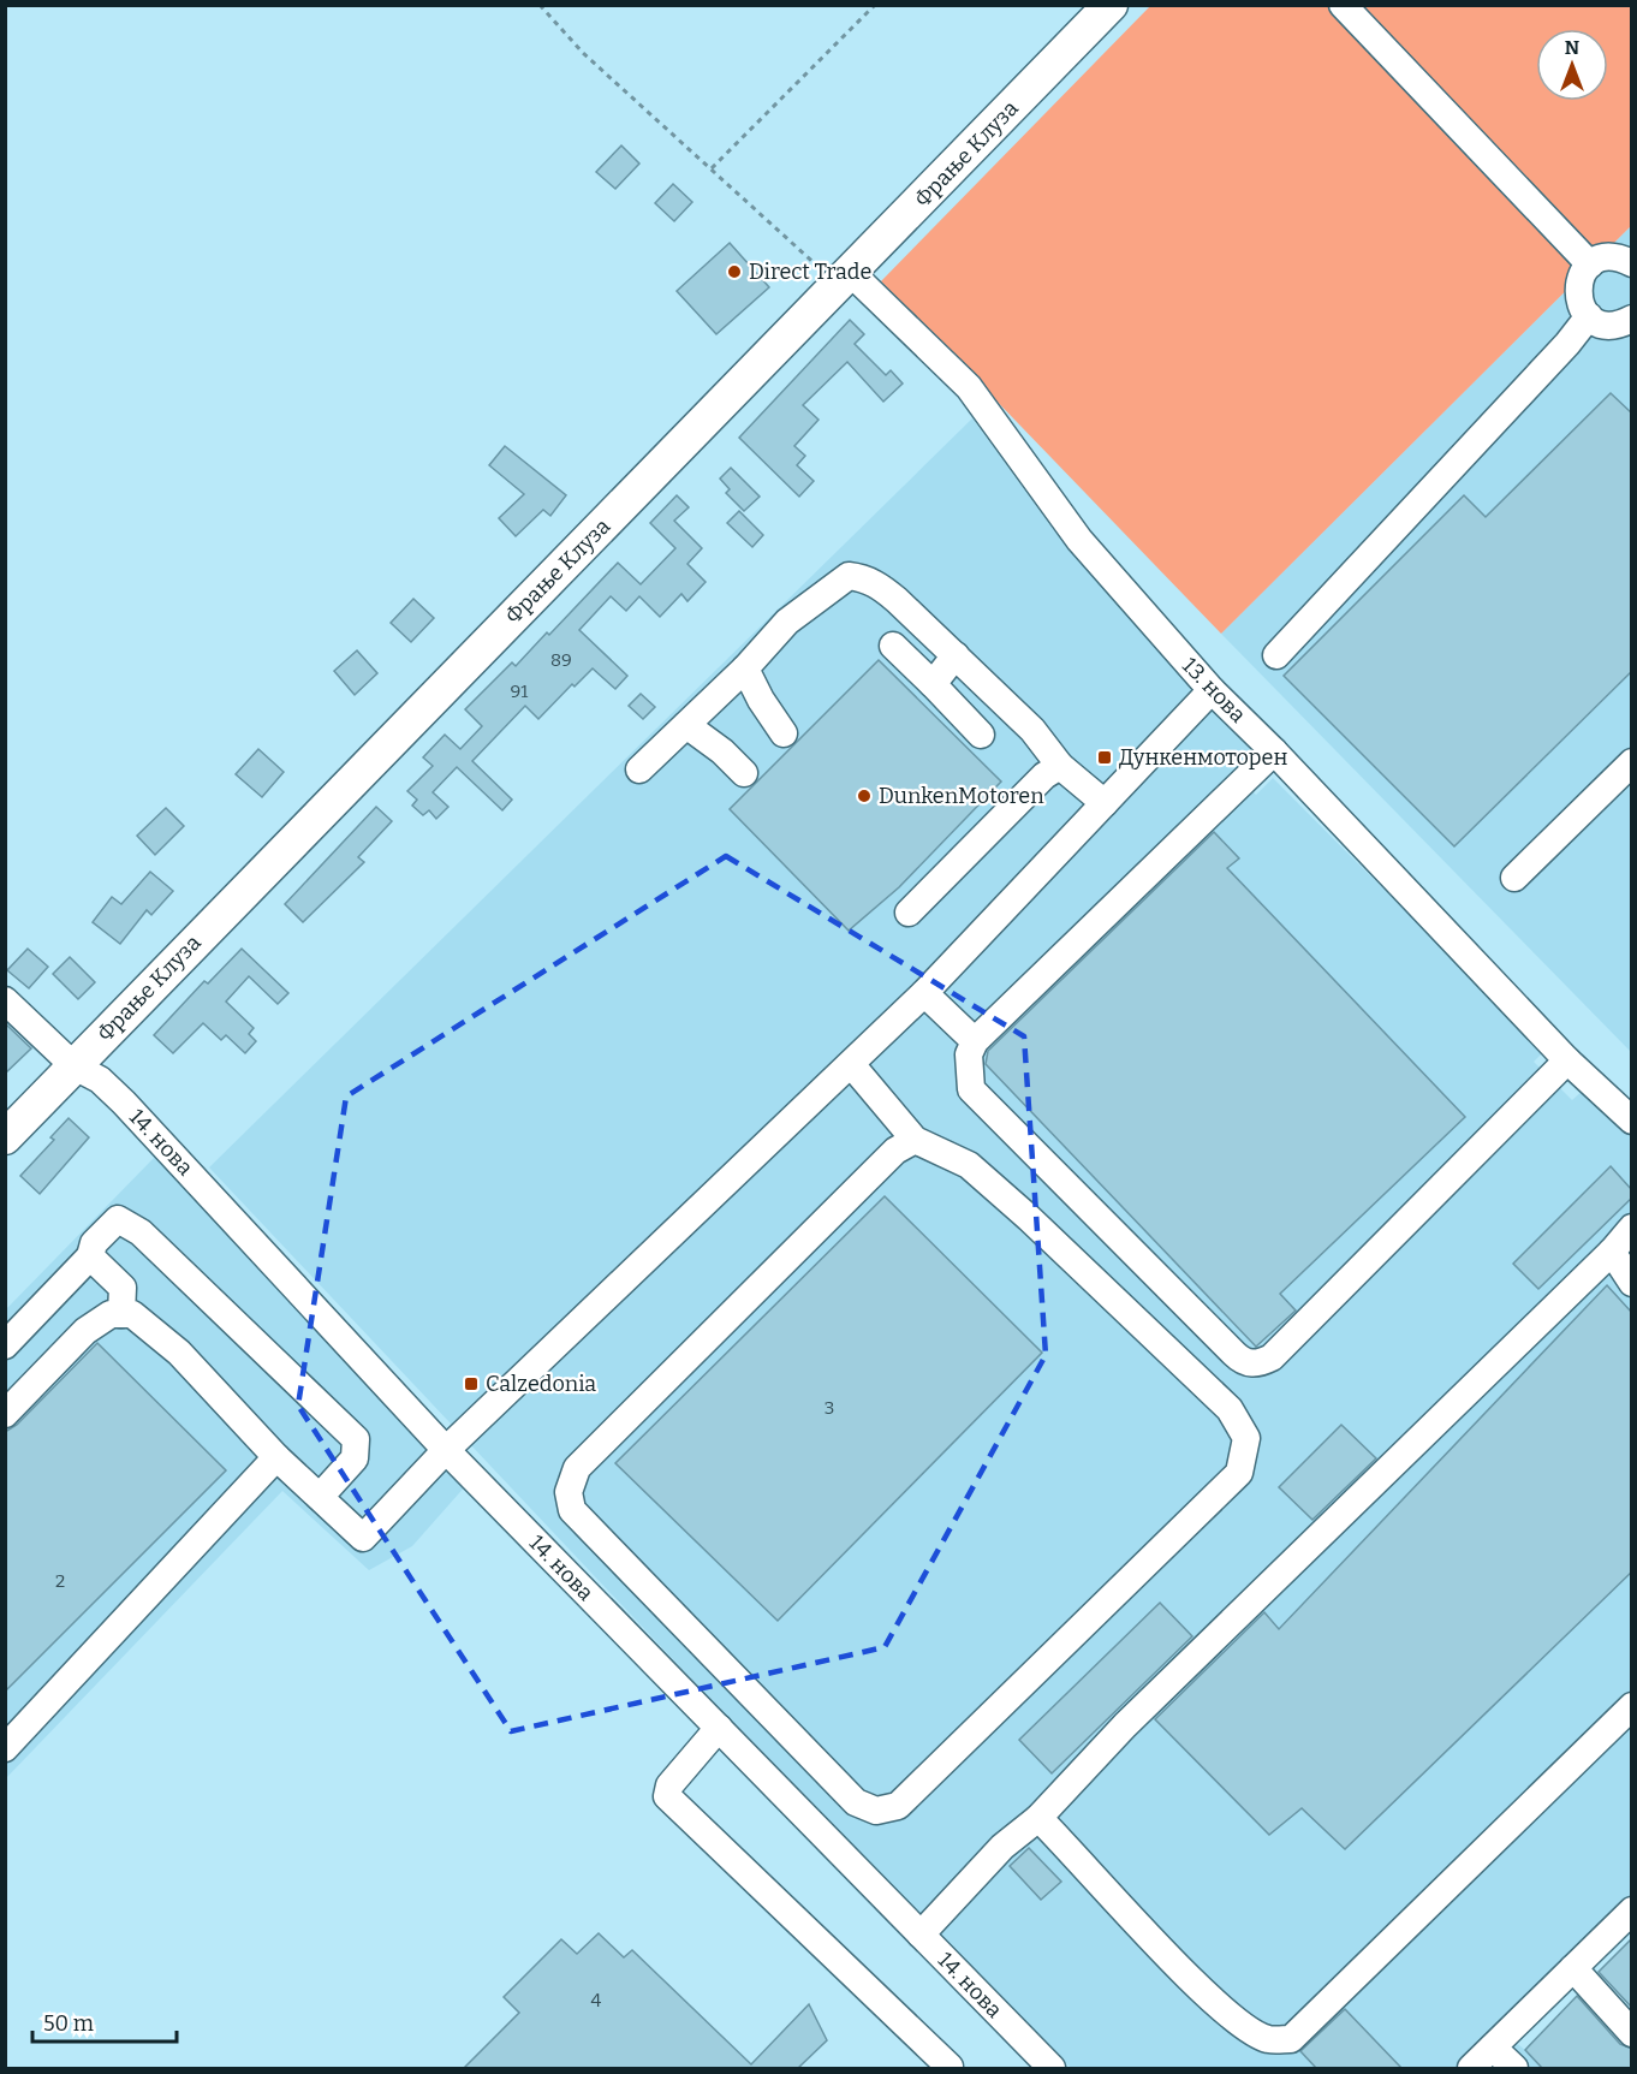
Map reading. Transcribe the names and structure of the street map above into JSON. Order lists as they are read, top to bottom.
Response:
{
  "streets": {
    "main road": ["Фрање Клуза"],
    "street": ["13. нова", "14. нова"]
  },
  "crossings": [
    ["Фрање Клуза", "13. нова"],
    ["Фрање Клуза", "14. нова"]
  ],
  "places": {
    "other": ["Direct Trade", "DunkenMotoren"],
    "transit": ["Дункенмоторен", "Calzedonia"]
  },
  "house_numbers": [
    "89",
    "91",
    "3",
    "2",
    "4"
  ],
  "scale_bar": "50 m",
  "north": "top"
}
